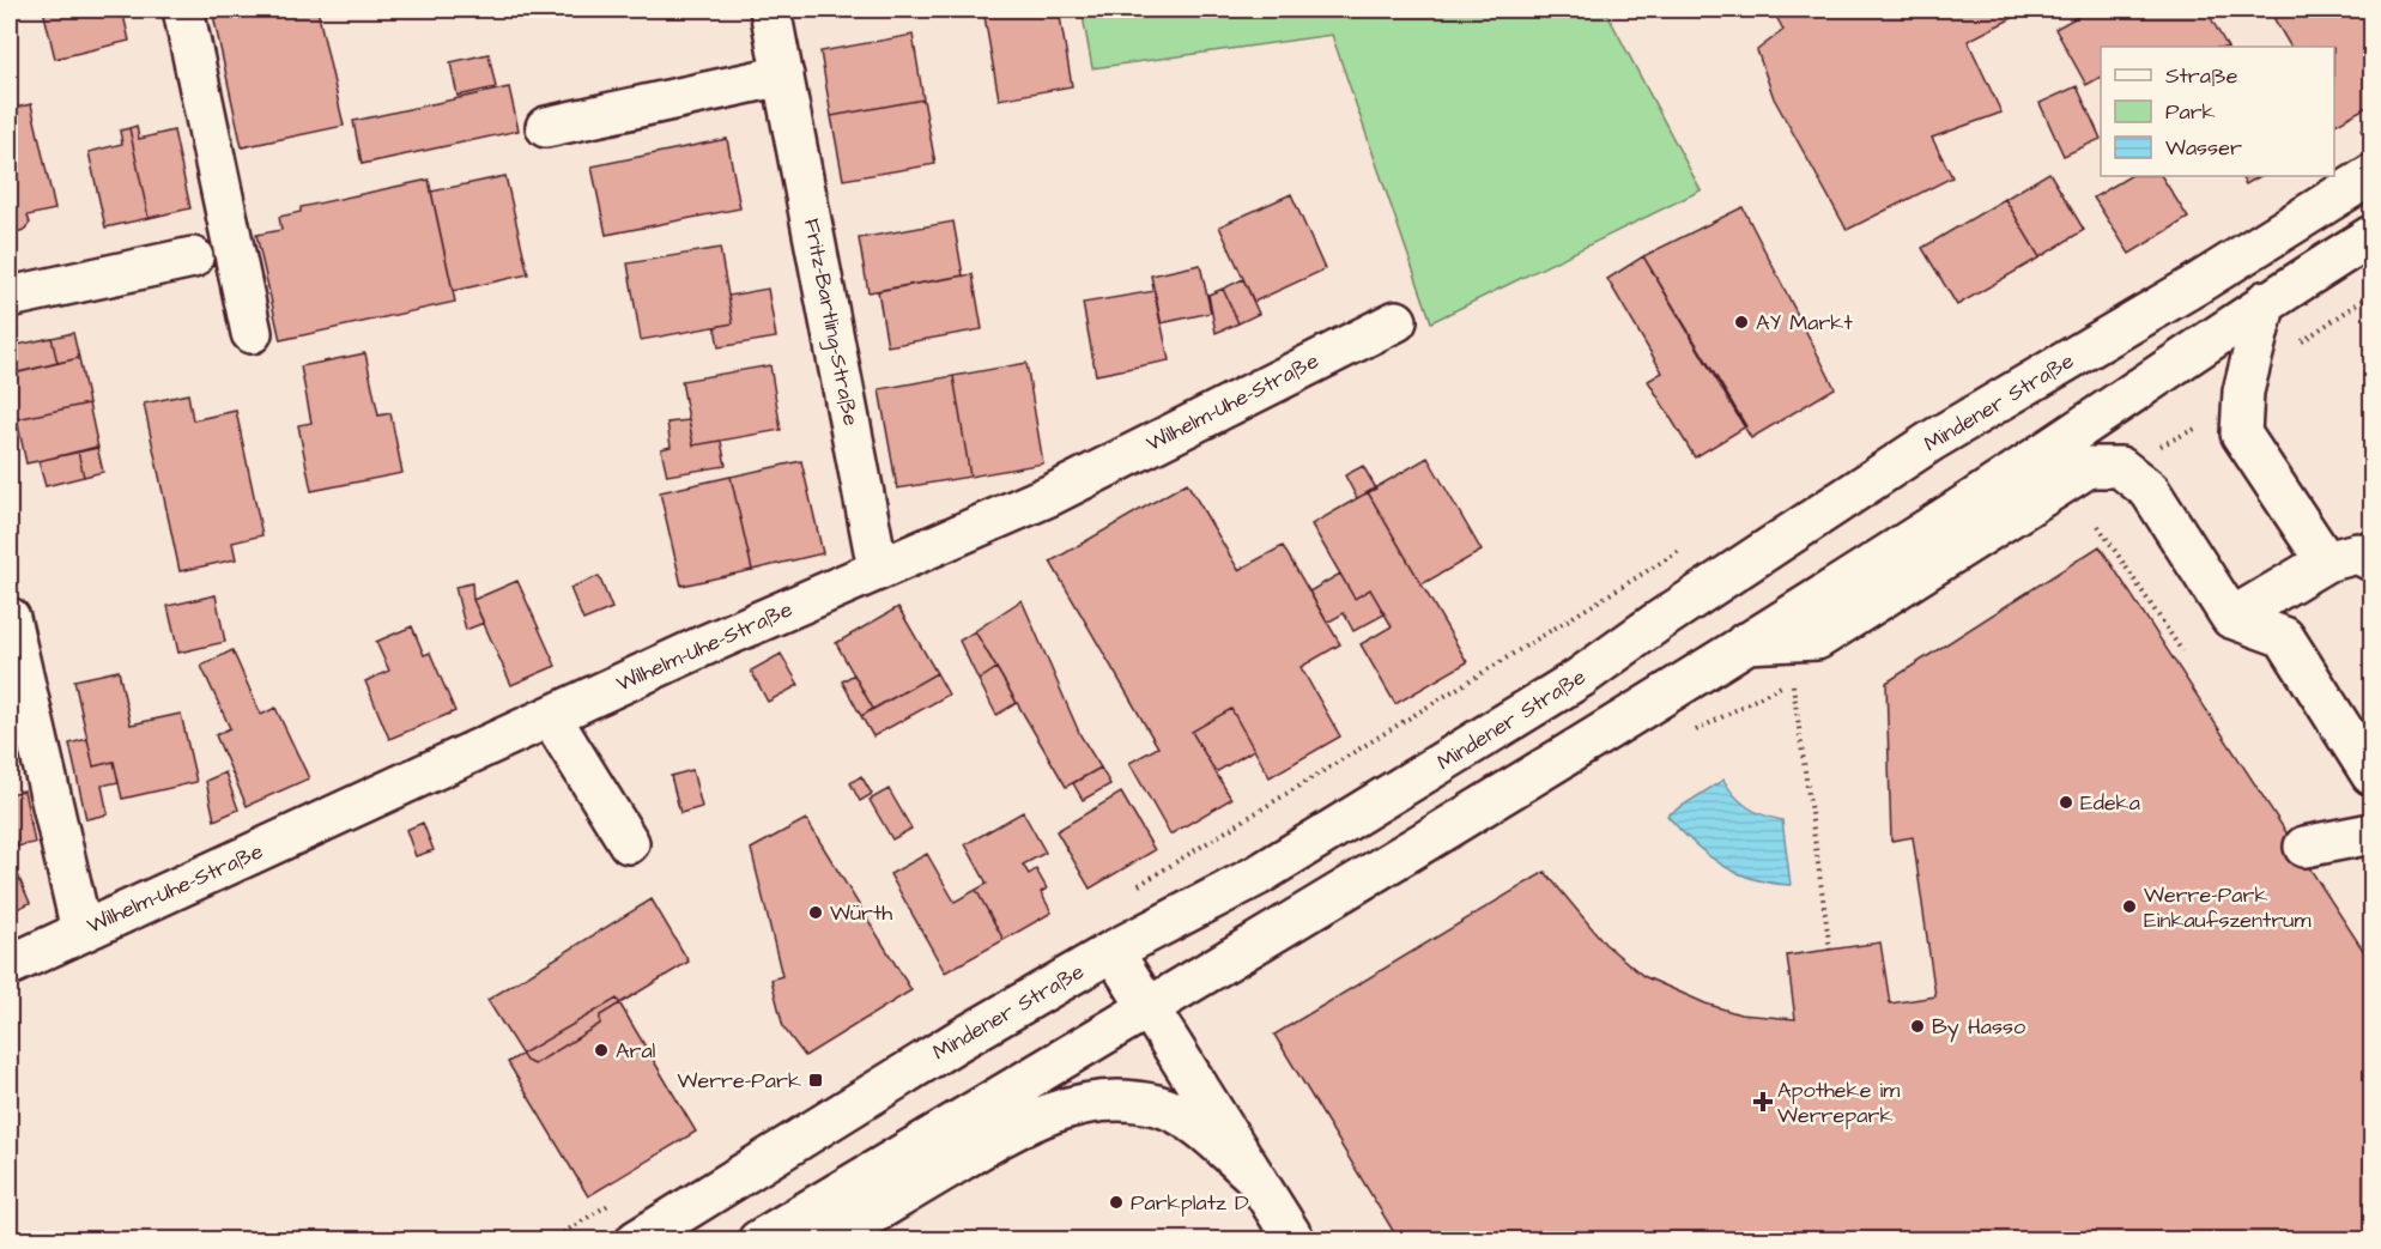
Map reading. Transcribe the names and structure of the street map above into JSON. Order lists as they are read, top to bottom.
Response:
{
  "streets": {
    "street": ["Fritz-Bartling-Straße", "Wilhelm-Uhe-Straße", "Mindener Straße"]
  },
  "crossings": [
    ["Fritz-Bartling-Straße", "Wilhelm-Uhe-Straße"]
  ],
  "places": {
    "other": [
      "AY Markt",
      "Edeka",
      "Werre-Park Einkaufszentrum",
      "Würth",
      "By Hasso",
      "Aral",
      "Parkplatz D"
    ],
    "transit": ["Werre-Park"],
    "health": ["Apotheke im Werrepark"]
  },
  "legend": ["Straße", "Park", "Wasser"]
}
